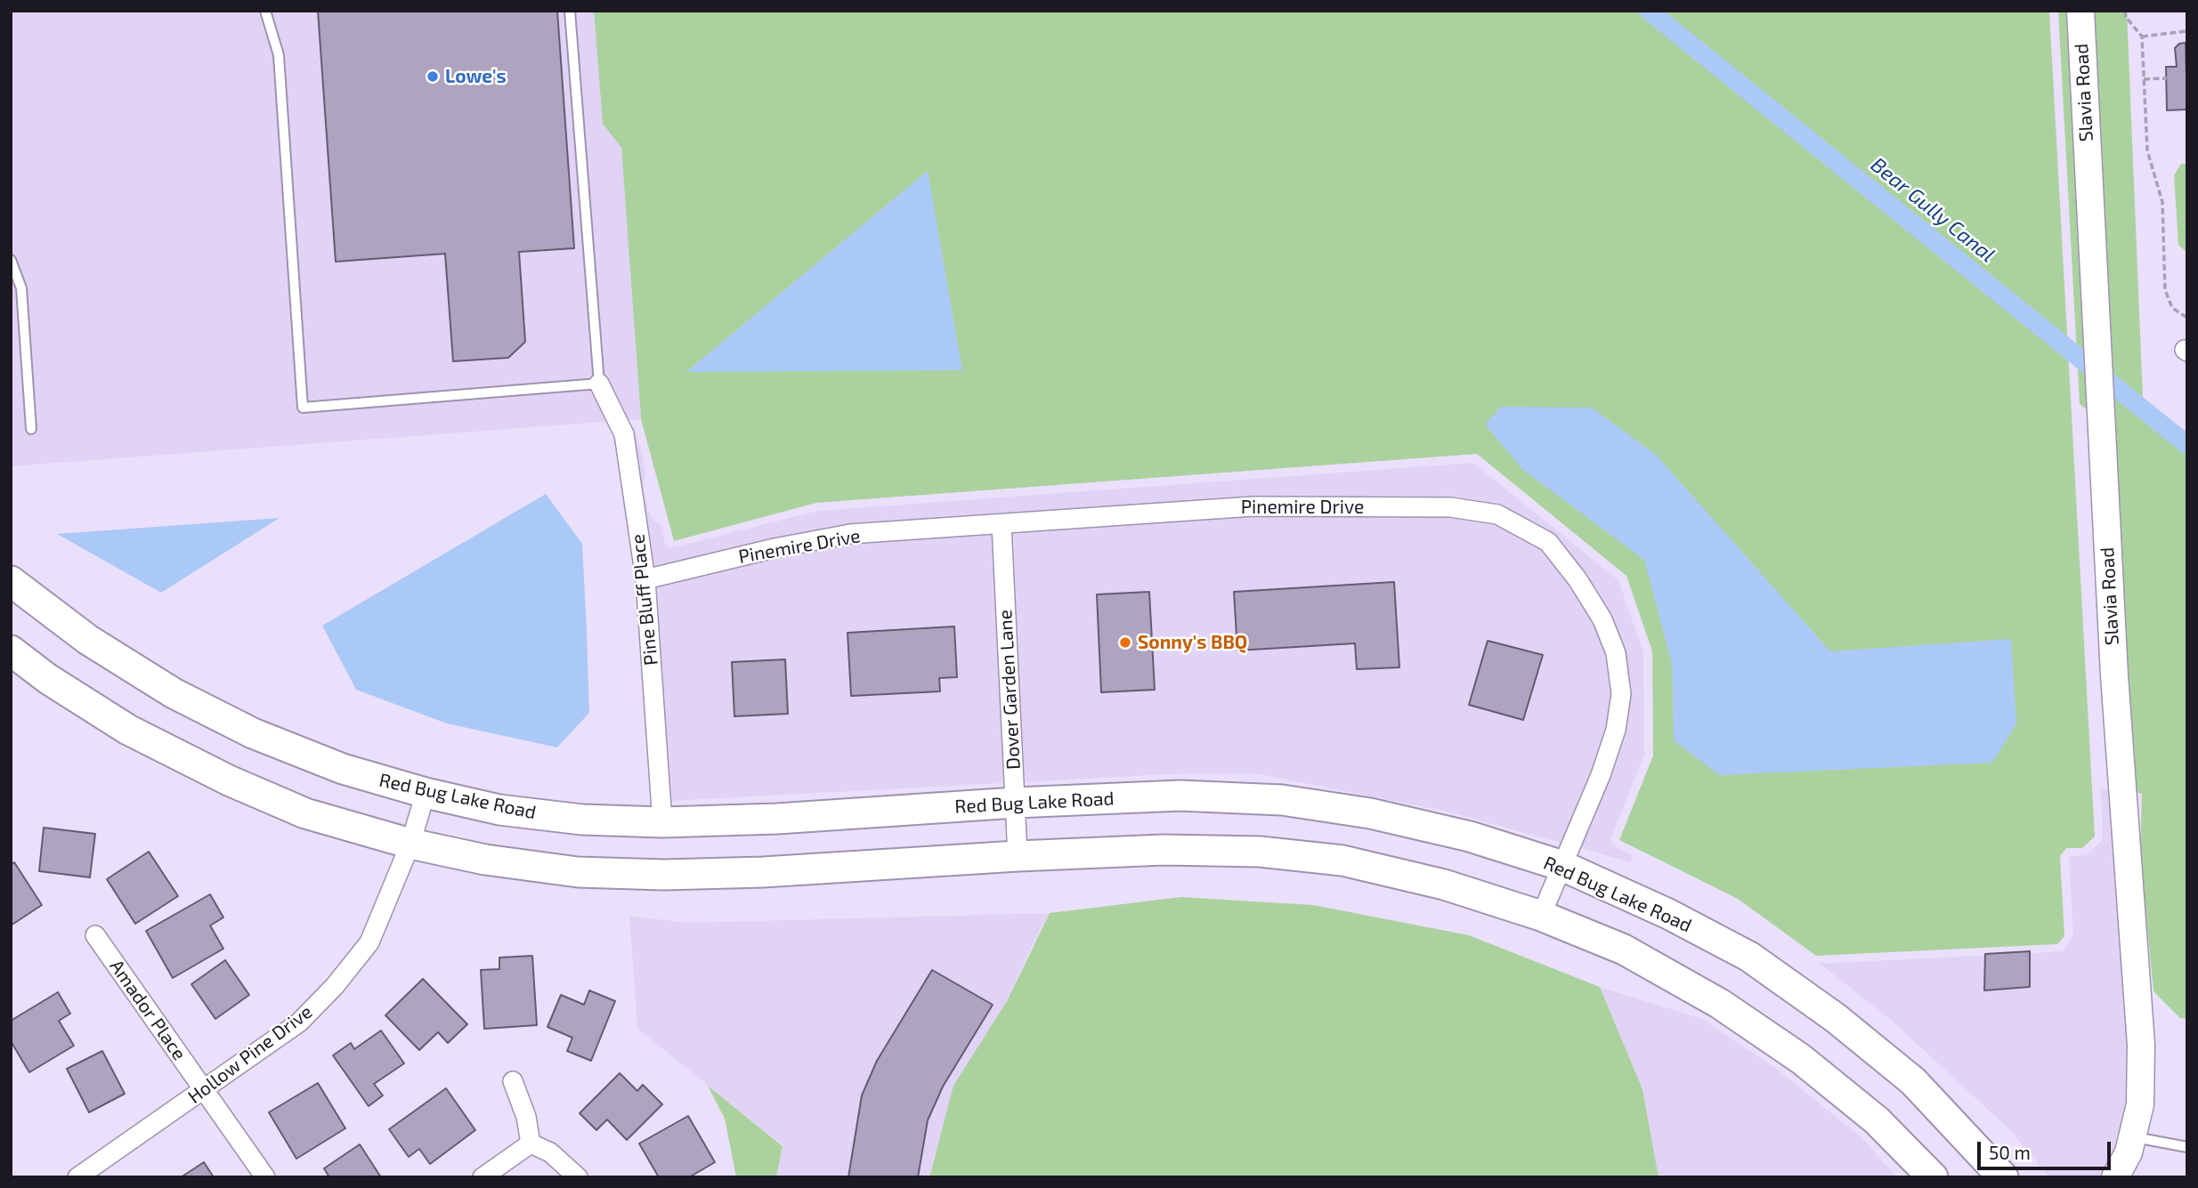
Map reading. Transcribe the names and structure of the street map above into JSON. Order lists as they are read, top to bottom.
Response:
{
  "streets": {
    "main road": ["Red Bug Lake Road"],
    "street": [
      "Slavia Road",
      "Pinemire Drive",
      "Pine Bluff Place",
      "Dover Garden Lane",
      "Amador Place",
      "Hollow Pine Drive"
    ]
  },
  "crossings": [
    ["Pinemire Drive", "Pine Bluff Place"],
    ["Pinemire Drive", "Dover Garden Lane"],
    ["Pinemire Drive", "Red Bug Lake Road"],
    ["Pine Bluff Place", "Red Bug Lake Road"],
    ["Dover Garden Lane", "Red Bug Lake Road"],
    ["Red Bug Lake Road", "Hollow Pine Drive"],
    ["Amador Place", "Hollow Pine Drive"]
  ],
  "water": ["Bear Gully Canal"],
  "places": ["Lowe's", "Sonny's BBQ"],
  "scale_bar": "50 m"
}
